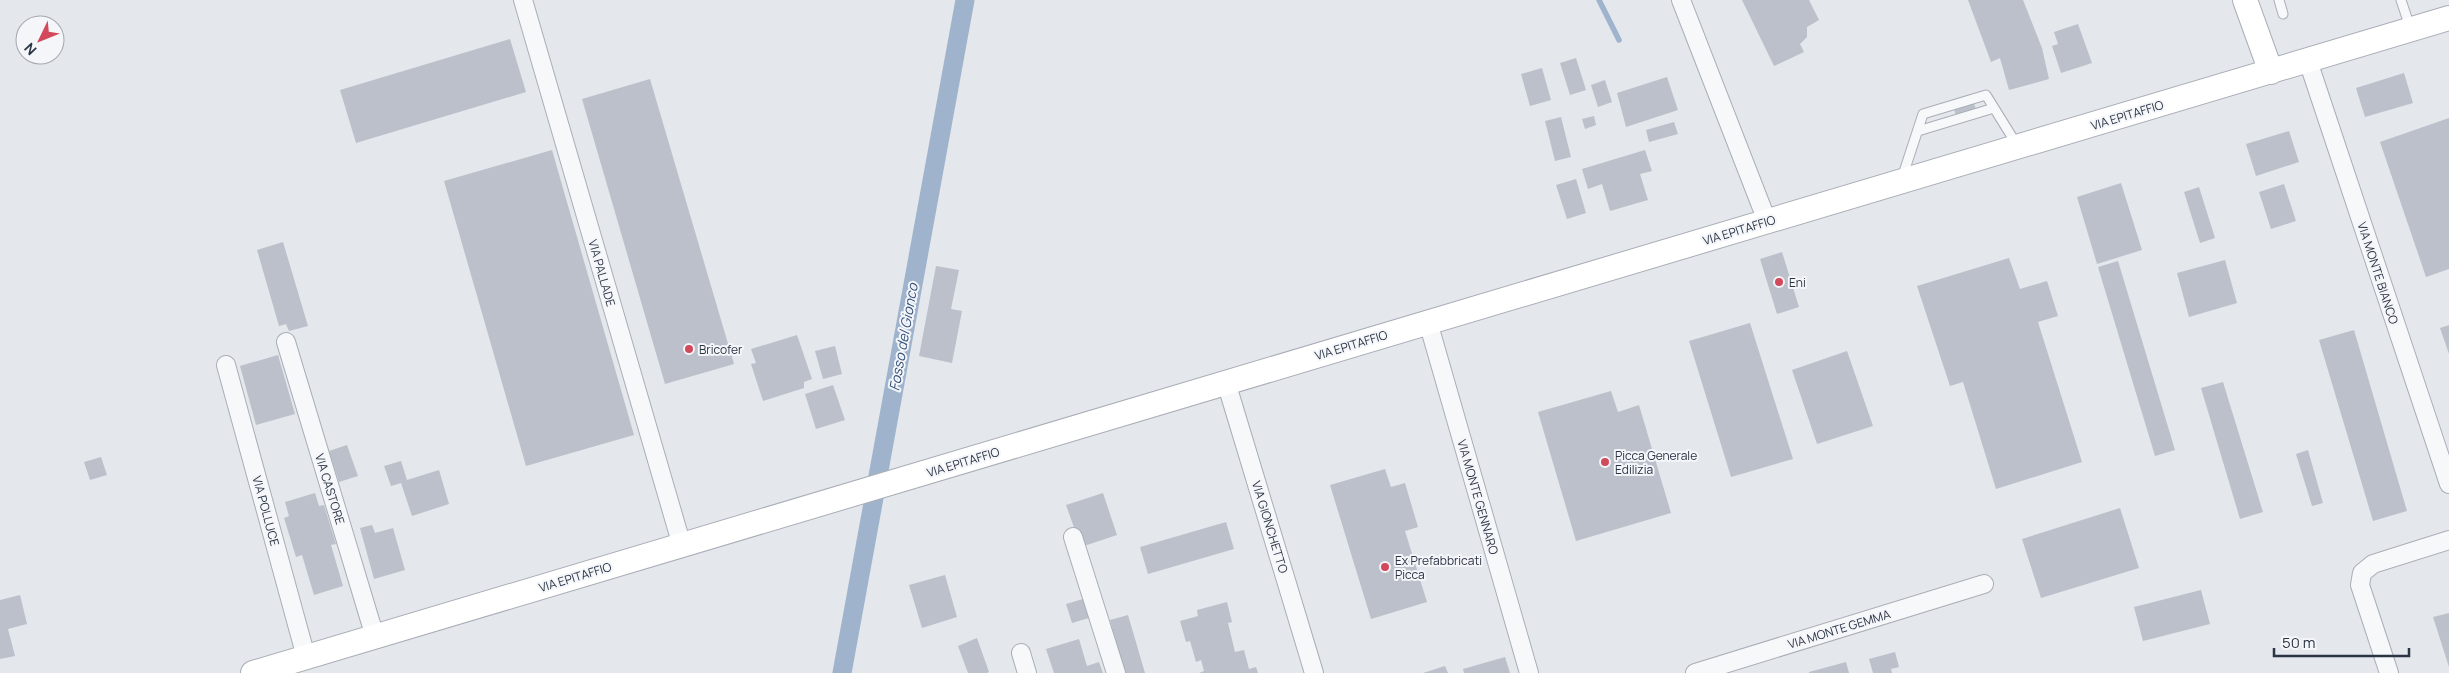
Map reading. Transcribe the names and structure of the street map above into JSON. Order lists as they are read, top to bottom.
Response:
{
  "streets": {
    "main road": ["VIA EPITAFFIO"],
    "street": [
      "VIA PALLADE",
      "VIA MONTE BIANCO",
      "VIA CASTORE",
      "VIA MONTE GENNARO",
      "VIA POLLUCE",
      "VIA GIONCHETTO",
      "VIA MONTE GEMMA"
    ]
  },
  "crossings": [
    ["VIA EPITAFFIO", "VIA PALLADE"],
    ["VIA EPITAFFIO", "VIA MONTE BIANCO"],
    ["VIA EPITAFFIO", "VIA CASTORE"],
    ["VIA EPITAFFIO", "VIA MONTE GENNARO"],
    ["VIA EPITAFFIO", "VIA POLLUCE"],
    ["VIA EPITAFFIO", "VIA GIONCHETTO"]
  ],
  "water": ["Fosso del Gionco"],
  "places": [
    "Eni",
    "Bricofer",
    "Picca Generale Edilizia",
    "Ex Prefabbricati Picca"
  ],
  "scale_bar": "50 m",
  "north": "bottom left"
}
